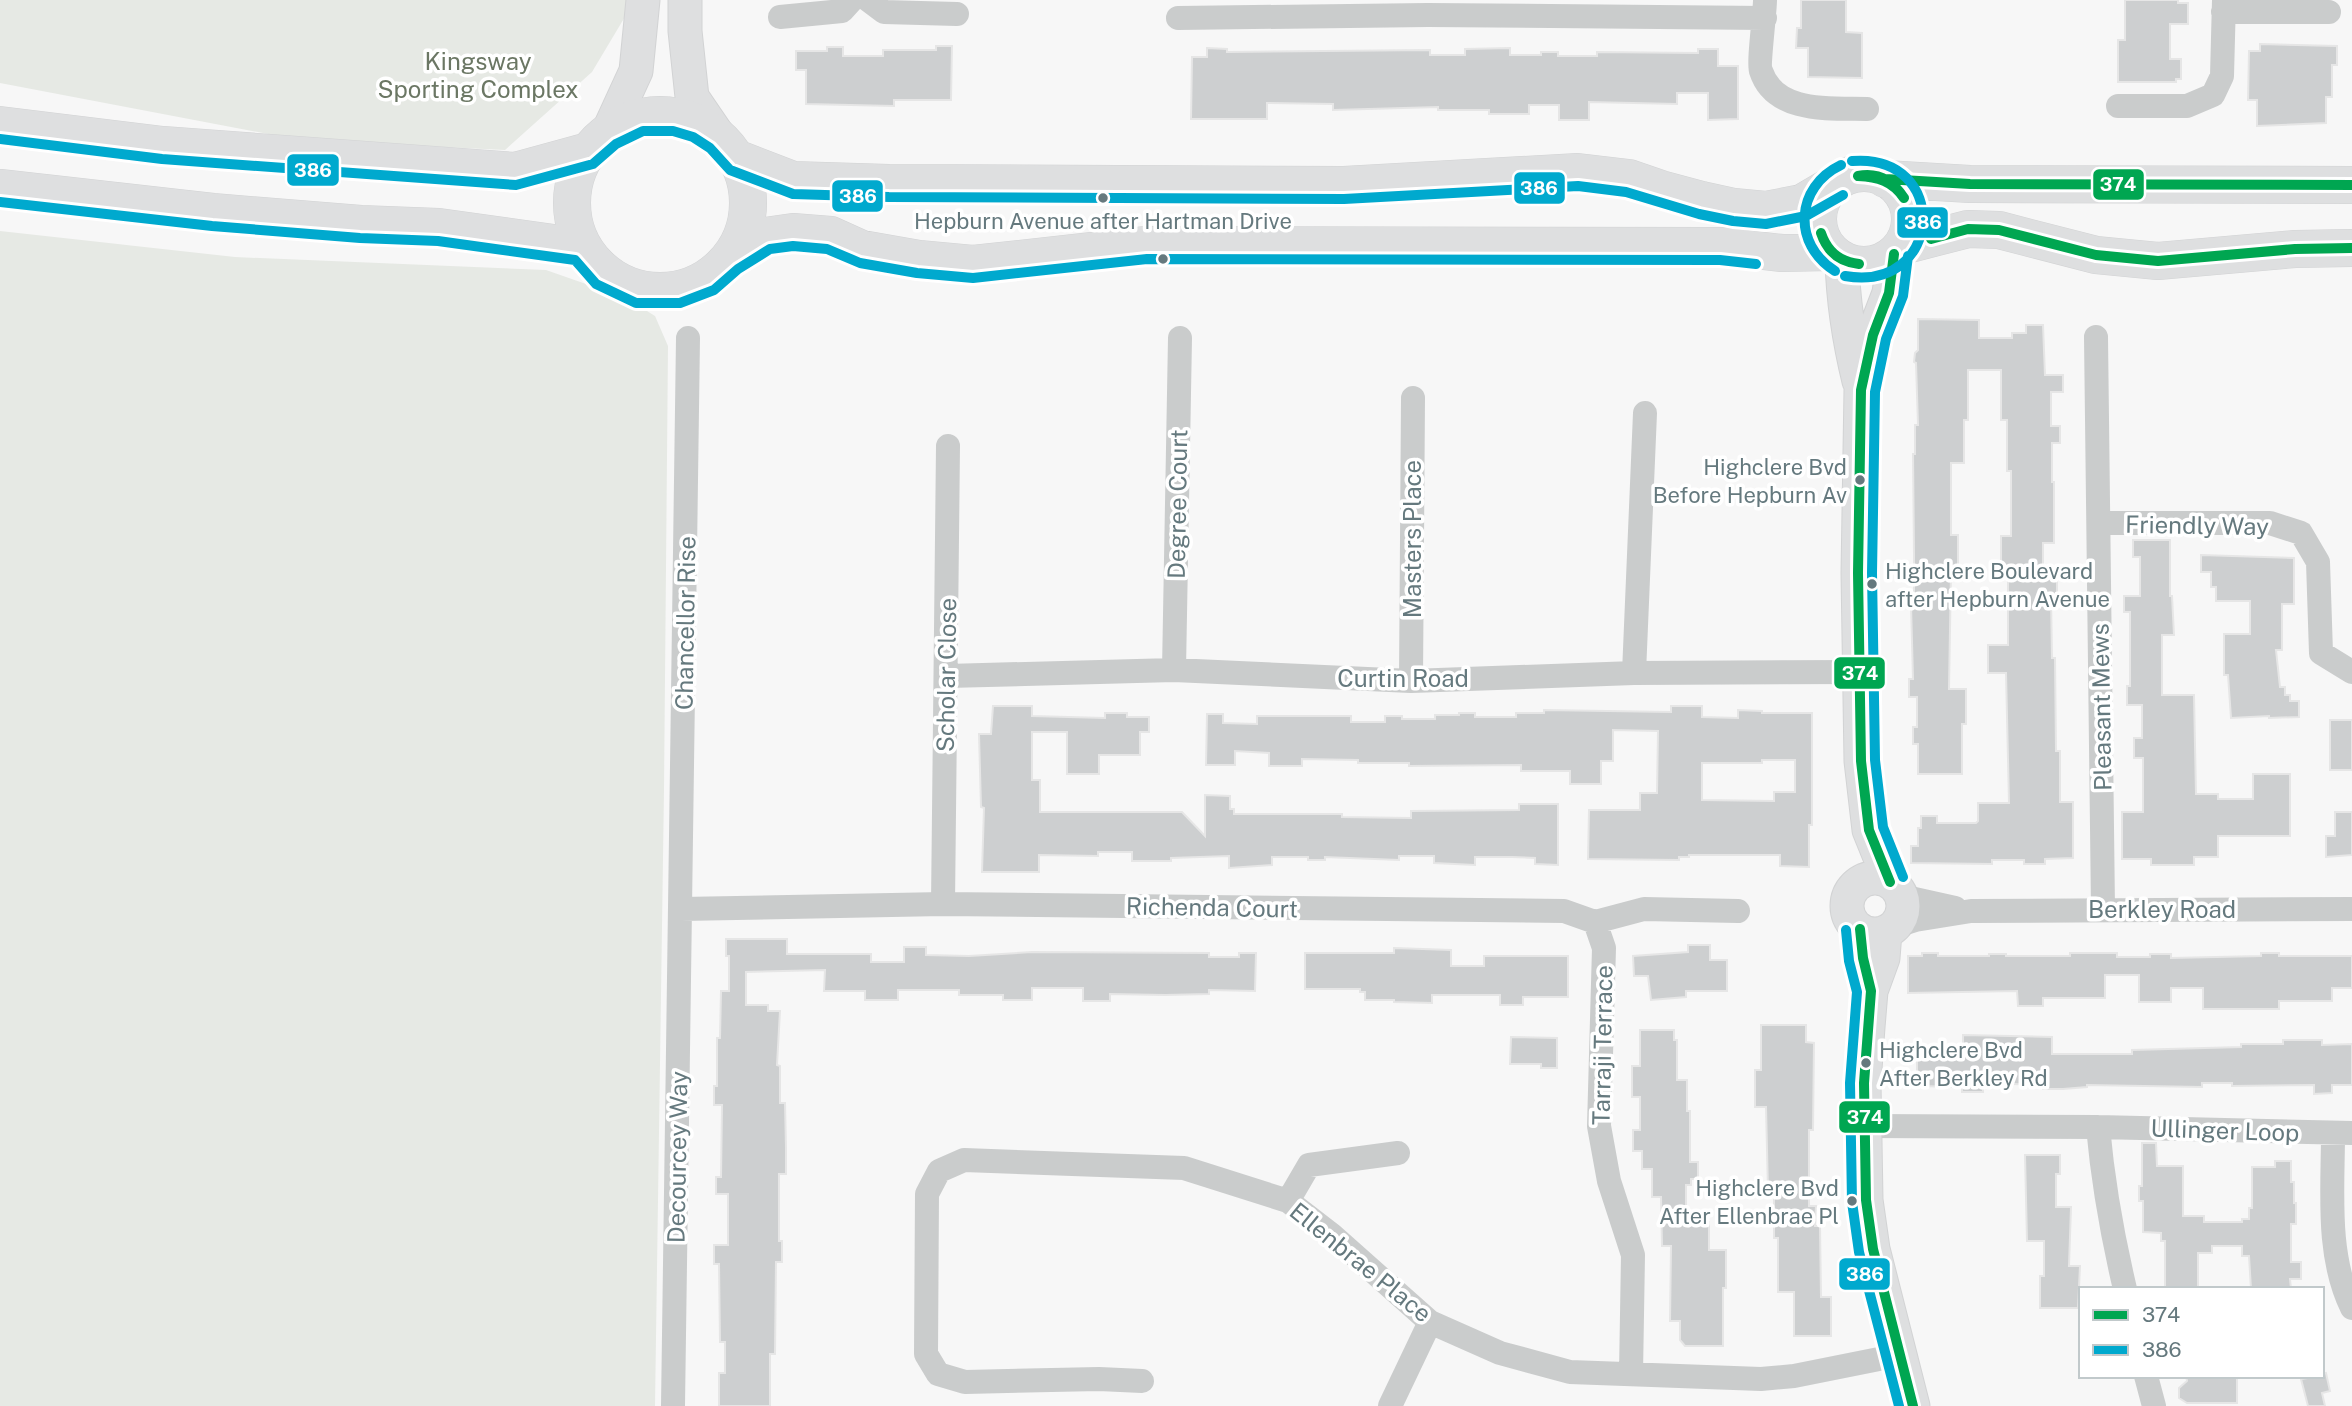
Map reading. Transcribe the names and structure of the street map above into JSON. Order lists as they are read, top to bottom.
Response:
{
  "streets": {
    "street": [
      "Degree Court",
      "Friendly Way",
      "Masters Place",
      "Chancellor Rise",
      "Scholar Close",
      "Curtin Road",
      "Pleasant Mews",
      "Richenda Court",
      "Berkley Road",
      "Tarraji Terrace",
      "Ullinger Loop",
      "Decourcey Way",
      "Ellenbrae Place"
    ]
  },
  "crossings": [
    ["Degree Court", "Curtin Road"],
    ["Friendly Way", "Pleasant Mews"],
    ["Masters Place", "Curtin Road"],
    ["Chancellor Rise", "Richenda Court"],
    ["Chancellor Rise", "Decourcey Way"],
    ["Scholar Close", "Curtin Road"],
    ["Scholar Close", "Richenda Court"],
    ["Pleasant Mews", "Berkley Road"],
    ["Richenda Court", "Tarraji Terrace"],
    ["Richenda Court", "Decourcey Way"],
    ["Tarraji Terrace", "Ellenbrae Place"]
  ],
  "parks": ["Kingsway Sporting Complex"],
  "places": [
    "Hepburn Avenue after Hartman Drive",
    "Highclere Bvd Before Hepburn Av",
    "Highclere Boulevard after Hepburn Avenue",
    "Highclere Bvd After Berkley Rd",
    "Highclere Bvd After Ellenbrae Pl"
  ],
  "lines": ["transit line 386", "transit line 374"],
  "legend": ["374", "386"]
}
